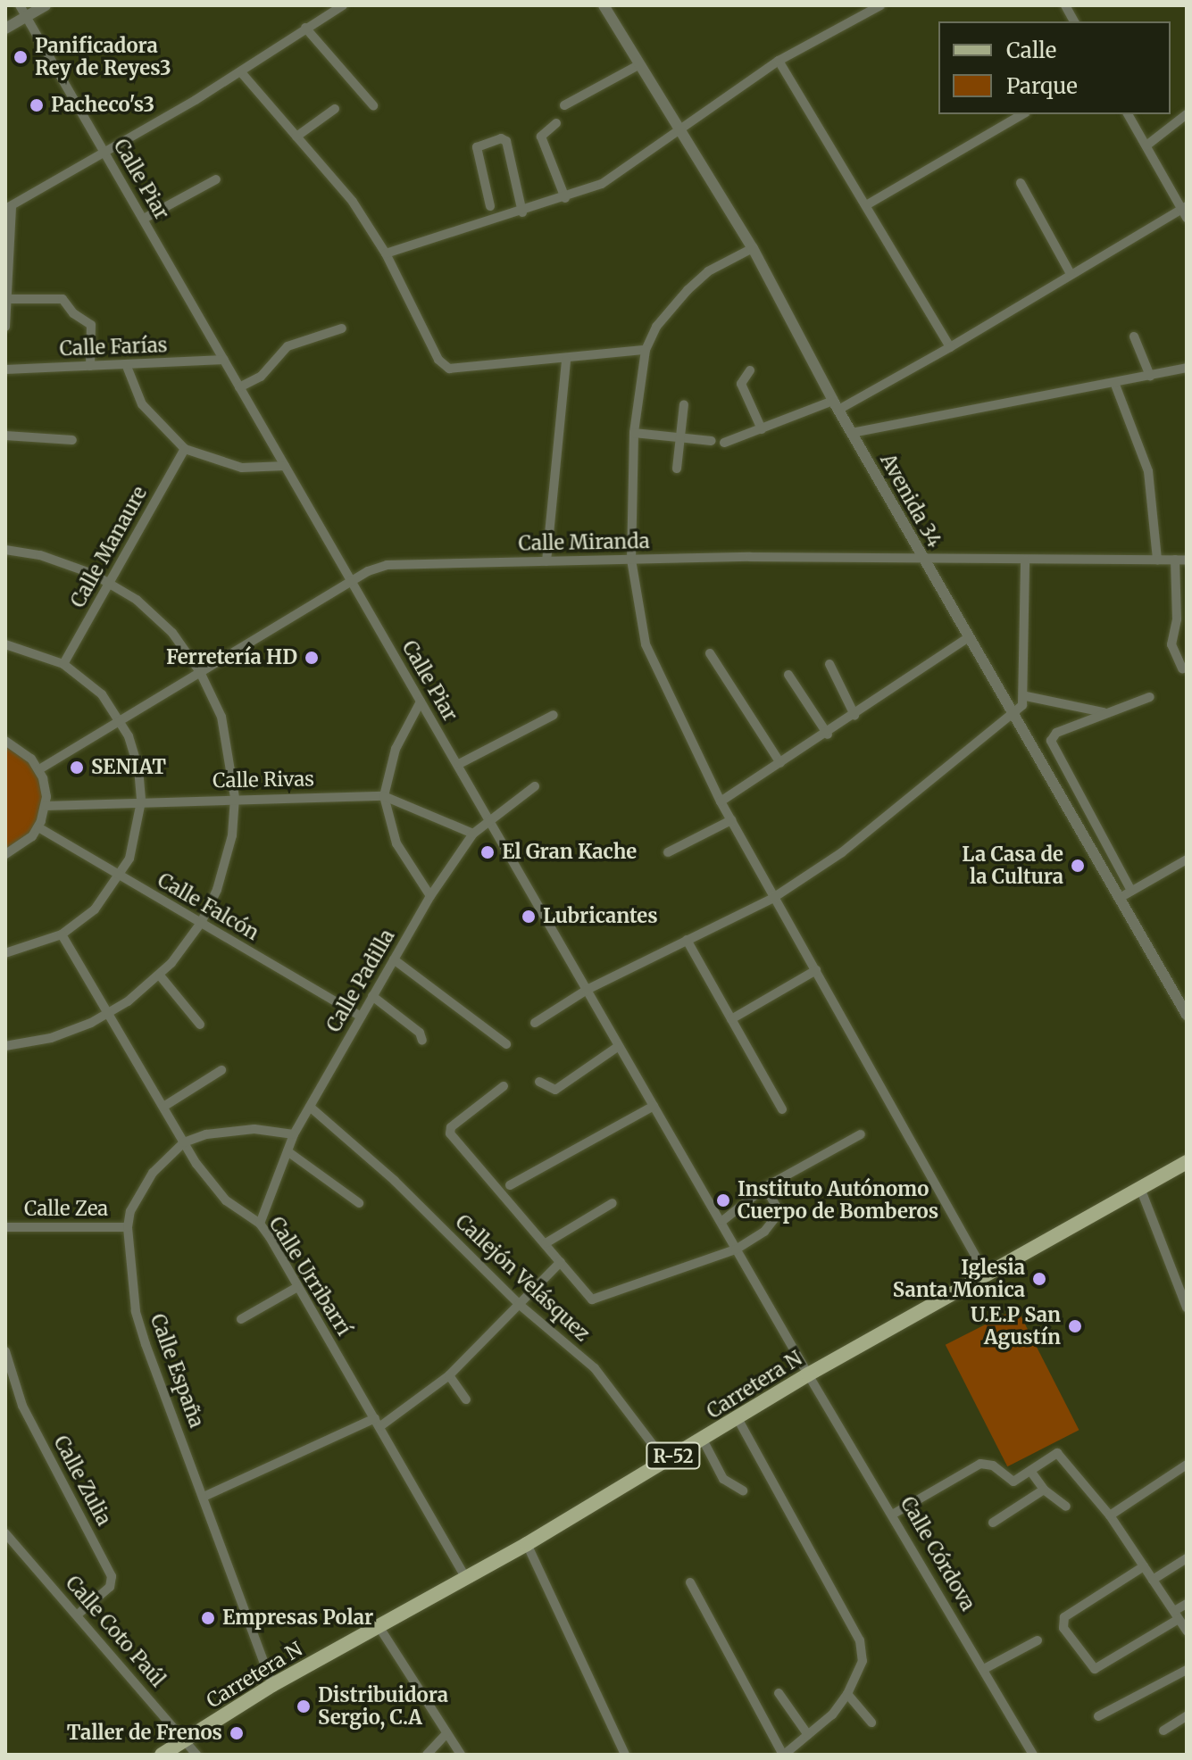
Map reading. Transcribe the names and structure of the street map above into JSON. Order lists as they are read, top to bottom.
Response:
{
  "streets": {
    "main road": ["Carretera N", "R-52"],
    "street": [
      "Calle Piar",
      "Calle Farías",
      "Avenida 34",
      "Calle Miranda",
      "Calle Manaure",
      "Calle Rivas",
      "Calle Falcón",
      "Calle Padilla",
      "Calle Zea",
      "Calle Urribarrí",
      "Callejón Velásquez",
      "Calle España",
      "Calle Zulia",
      "Calle Córdova",
      "Calle Coto Paúl"
    ]
  },
  "crossings": [
    ["Calle Piar", "Calle Farías"],
    ["Calle Piar", "Calle Miranda"],
    ["Calle Piar", "Calle Padilla"],
    ["Calle Piar", "Carretera N"],
    ["Calle Piar", "Calle Córdova"],
    ["Avenida 34", "Calle Miranda"],
    ["Calle Rivas", "Calle Padilla"],
    ["Calle Falcón", "Calle Padilla"],
    ["Calle Padilla", "Calle Urribarrí"],
    ["Calle Padilla", "Callejón Velásquez"],
    ["Calle Padilla", "Calle España"],
    ["Calle Zea", "Calle España"],
    ["Calle Urribarrí", "Calle España"],
    ["Calle Urribarrí", "Carretera N"],
    ["Callejón Velásquez", "Carretera N"],
    ["Calle España", "Carretera N"],
    ["Carretera N", "Calle Córdova"],
    ["Carretera N", "Calle Coto Paúl"],
    ["Calle Zulia", "Calle Coto Paúl"]
  ],
  "places": [
    "Panificadora Rey de Reyes3",
    "Pacheco's3",
    "Ferretería HD",
    "SENIAT",
    "El Gran Kache",
    "La Casa de la Cultura",
    "Lubricantes",
    "Instituto Autónomo Cuerpo de Bomberos",
    "Iglesia Santa Monica",
    "U.E.P San Agustín",
    "Empresas Polar",
    "Distribuidora Sergio, C.A",
    "Taller de Frenos"
  ],
  "legend": ["Calle", "Parque"]
}
